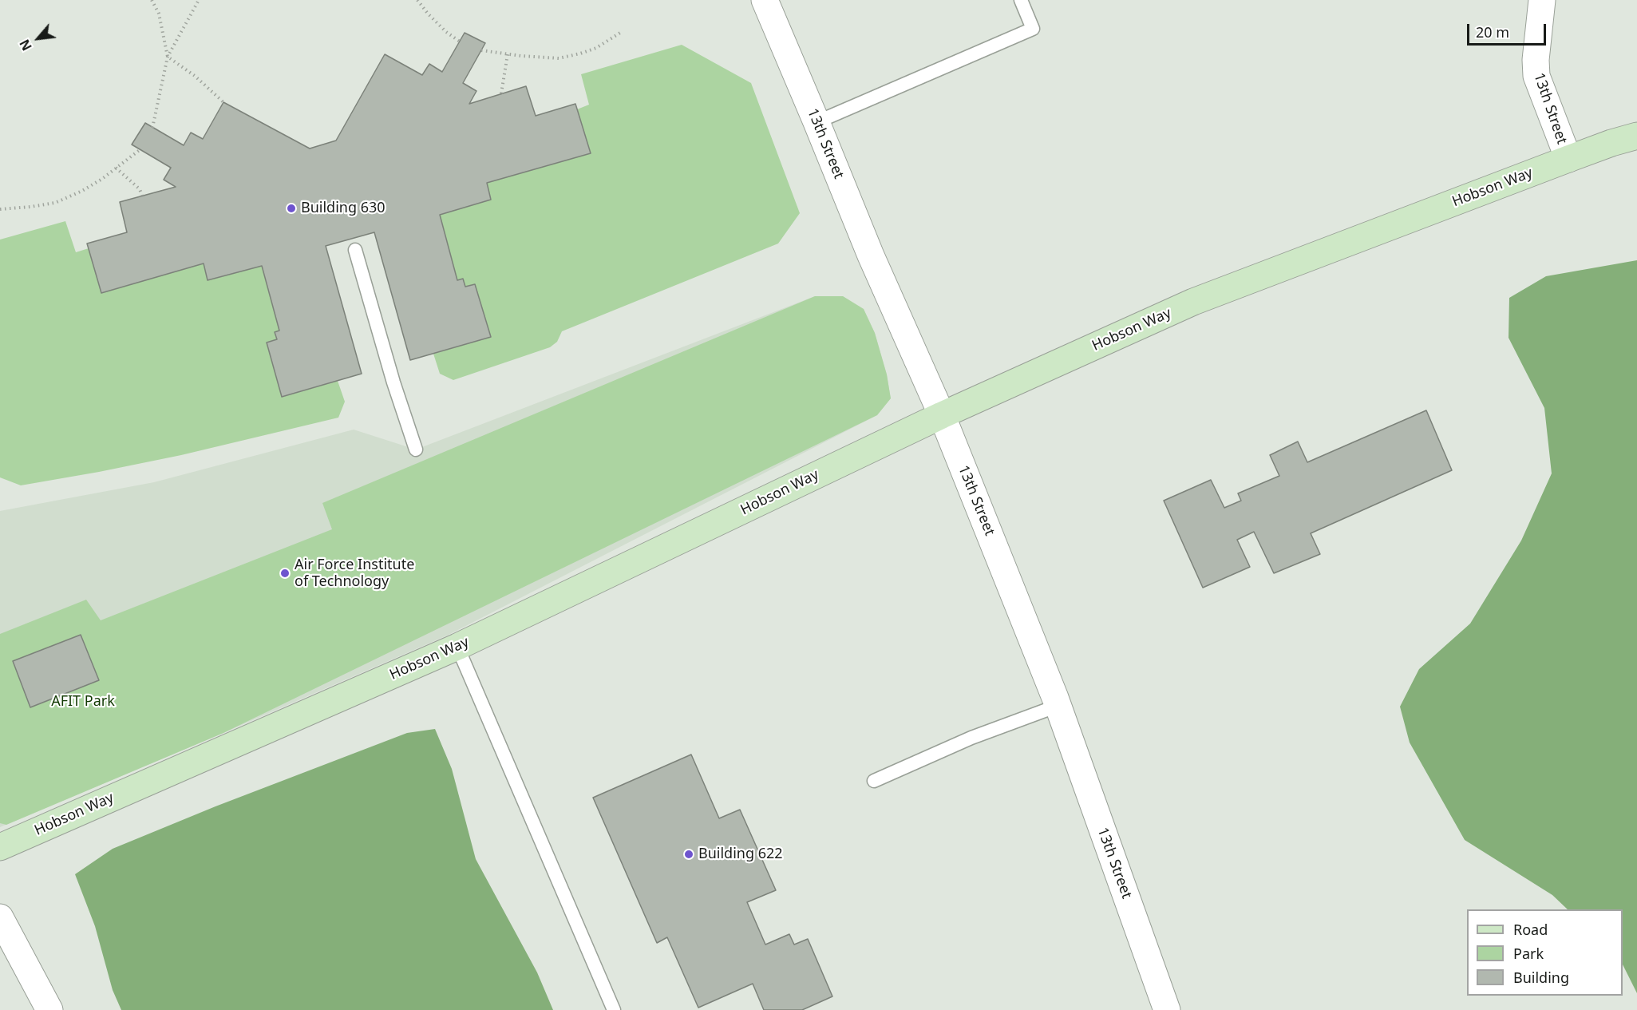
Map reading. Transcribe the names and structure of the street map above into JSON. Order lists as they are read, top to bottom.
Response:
{
  "streets": {
    "street": ["13th Street", "Hobson Way"]
  },
  "crossings": [
    ["13th Street", "Hobson Way"]
  ],
  "parks": ["AFIT Park"],
  "places": ["Building 630", "Air Force Institute of Technology", "Building 622"],
  "legend": ["Road", "Park", "Building"],
  "scale_bar": "20 m",
  "north": "bottom left"
}
